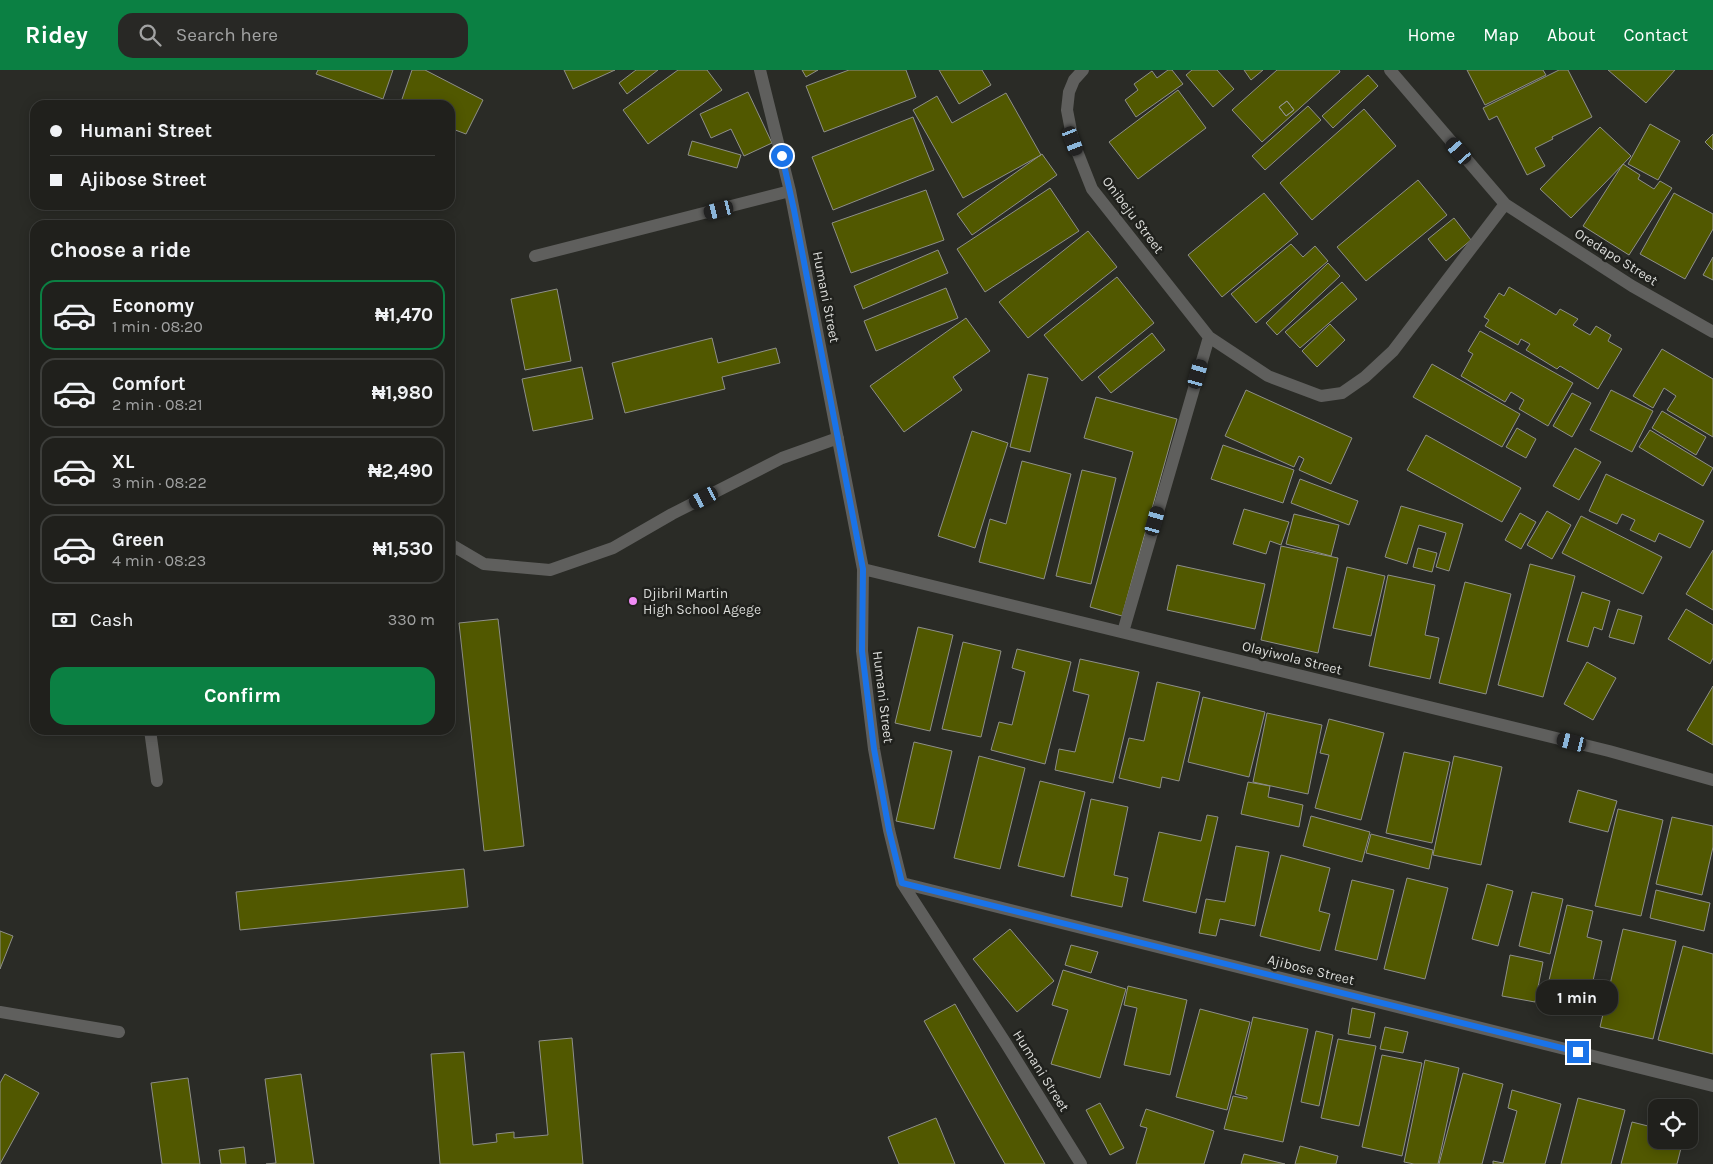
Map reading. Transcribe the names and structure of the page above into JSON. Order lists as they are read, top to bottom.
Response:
{
  "streets": {
    "street": [
      "Onibeju Street",
      "Oredapo Street",
      "Humani Street",
      "Olayiwola Street",
      "Ajibose Street"
    ]
  },
  "crossings": [
    ["Onibeju Street", "Oredapo Street"],
    ["Humani Street", "Olayiwola Street"],
    ["Humani Street", "Ajibose Street"]
  ],
  "places": ["Djibril Martin High School Agege"],
  "page": {
    "header": "Ridey",
    "search": "Search here",
    "nav": [
      "Home",
      "Map",
      "About",
      "Contact"
    ],
    "banner": ["Humani Street", "Ajibose Street"],
    "heading": "Choose a ride",
    "list": [
      {
        "name": "Economy",
        "note": "1 min · 08:20",
        "value": "₦1,470"
      },
      {
        "name": "Comfort",
        "note": "2 min · 08:21",
        "value": "₦1,980"
      },
      {
        "name": "XL",
        "note": "3 min · 08:22",
        "value": "₦2,490"
      },
      {
        "name": "Green",
        "note": "4 min · 08:23",
        "value": "₦1,530"
      }
    ],
    "pay": ["Cash", "330 m"],
    "buttons": "Confirm",
    "bubble": "1 min"
  }
}
